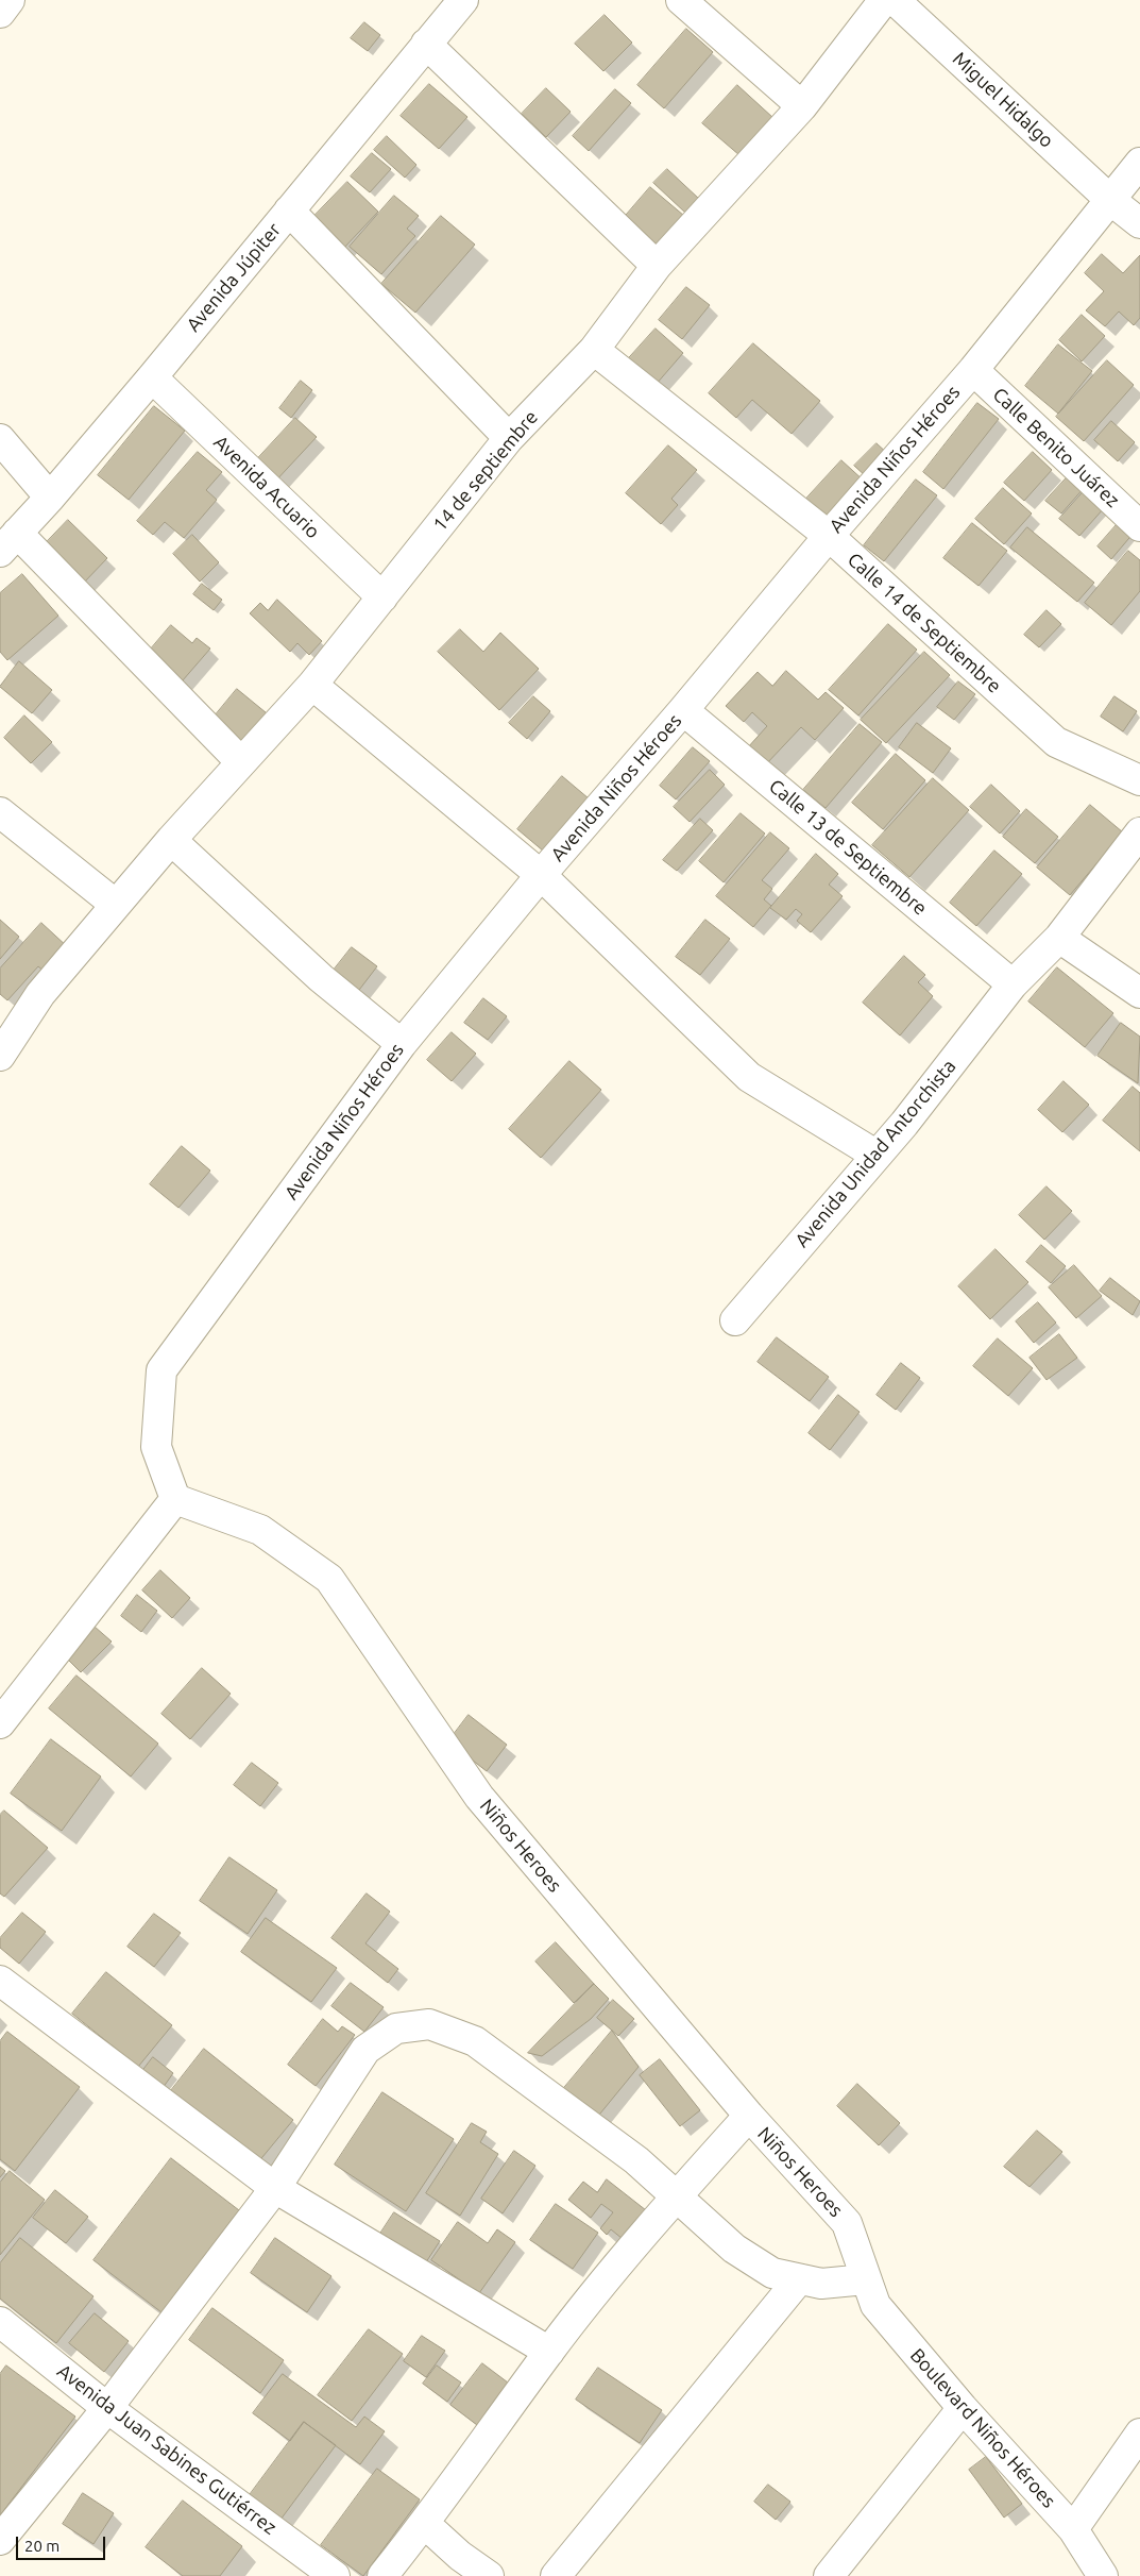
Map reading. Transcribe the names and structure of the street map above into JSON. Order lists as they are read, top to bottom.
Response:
{
  "streets": {
    "street": [
      "Miguel Hidalgo",
      "Avenida Júpiter",
      "Calle Benito Juárez",
      "Avenida Niños Héroes",
      "14 de septiembre",
      "Avenida Acuario",
      "Calle 14 de Septiembre",
      "Calle 13 de Septiembre",
      "Avenida Unidad Antorchista",
      "Niños Heroes",
      "Boulevard Niños Héroes",
      "Avenida Juan Sabines Gutiérrez"
    ]
  },
  "crossings": [
    ["Miguel Hidalgo", "Avenida Niños Héroes"],
    ["Avenida Júpiter", "Avenida Acuario"],
    ["Calle Benito Juárez", "Avenida Niños Héroes"],
    ["Avenida Niños Héroes", "Calle 14 de Septiembre"],
    ["Avenida Niños Héroes", "Calle 13 de Septiembre"],
    ["Avenida Niños Héroes", "Niños Heroes"],
    ["14 de septiembre", "Avenida Acuario"],
    ["14 de septiembre", "Calle 14 de Septiembre"],
    ["Calle 13 de Septiembre", "Avenida Unidad Antorchista"],
    ["Niños Heroes", "Boulevard Niños Héroes"]
  ],
  "scale_bar": "20 m"
}
